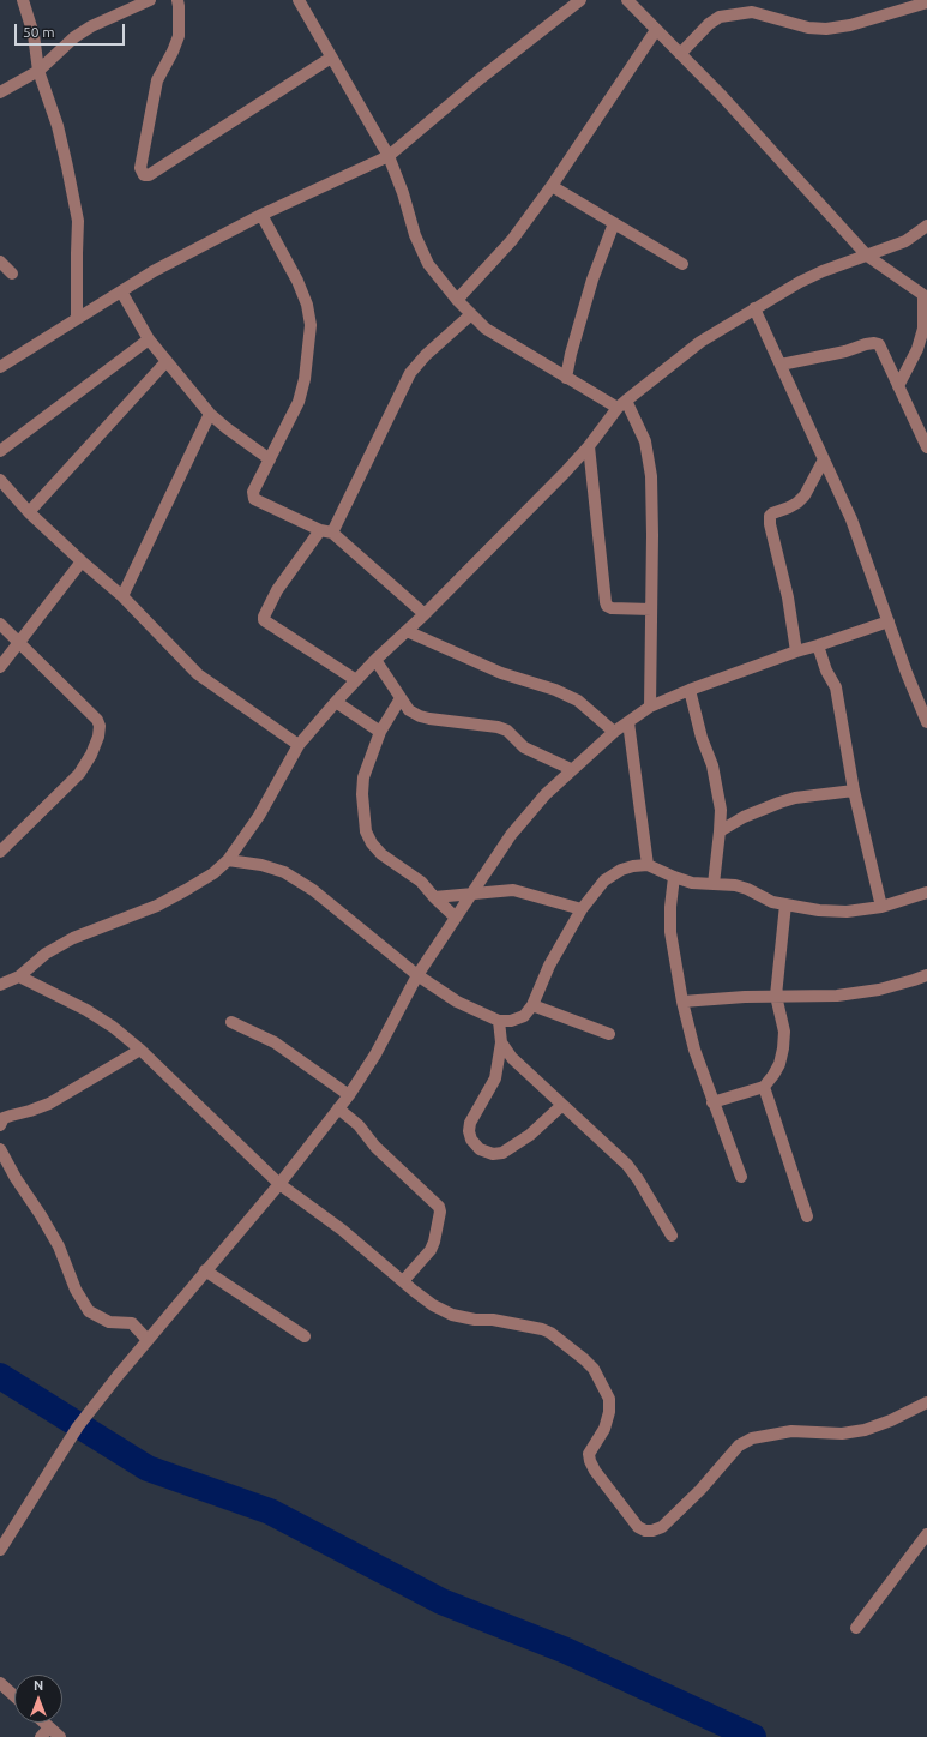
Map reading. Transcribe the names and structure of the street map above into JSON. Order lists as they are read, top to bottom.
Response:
{
  "scale_bar": "50 m",
  "north": "top"
}
